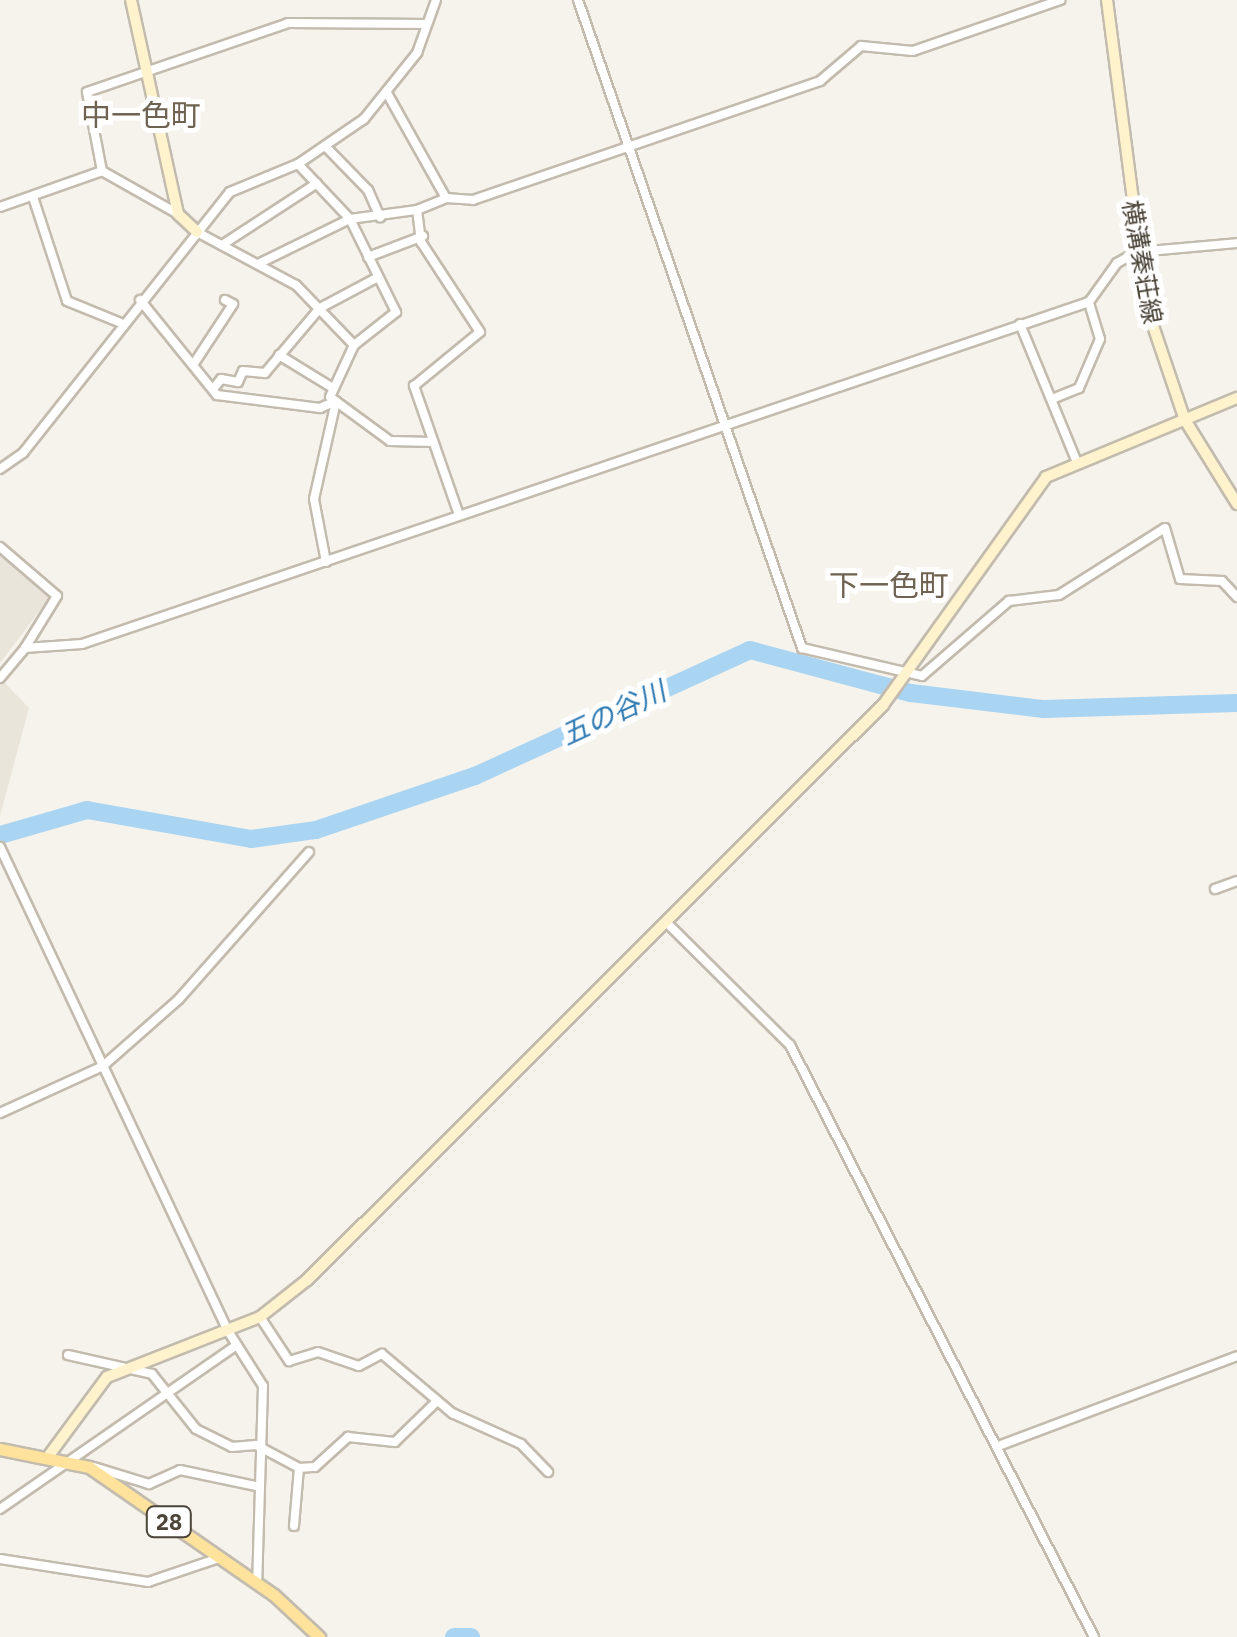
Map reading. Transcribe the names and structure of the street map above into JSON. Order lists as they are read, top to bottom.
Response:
{
  "streets": {
    "main road": ["28"],
    "street": ["横溝秦荘線"]
  },
  "districts": ["中一色町", "下一色町"],
  "water": ["五の谷川"]
}
